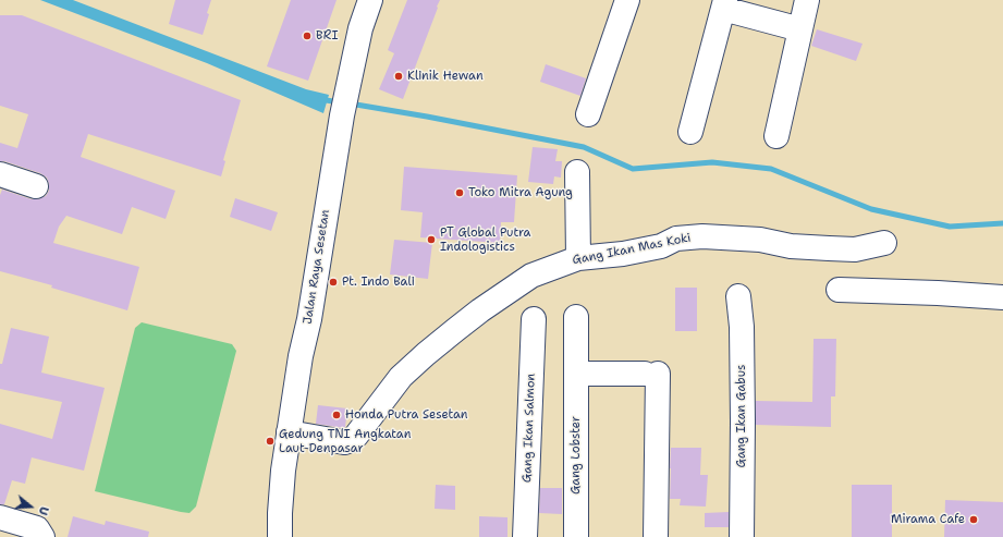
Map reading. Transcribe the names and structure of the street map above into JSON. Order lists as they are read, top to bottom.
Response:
{
  "streets": {
    "street": [
      "Gang Ikan Mas Koki",
      "Jalan Raya Sesetan",
      "Gang Ikan Gabus",
      "Gang Ikan Salmon",
      "Gang Lobster"
    ]
  },
  "crossings": [
    ["Gang Ikan Mas Koki", "Jalan Raya Sesetan"]
  ],
  "places": [
    "BRI",
    "Klinik Hewan",
    "Toko Mitra Agung",
    "PT Global Putra Indologistics",
    "Pt. Indo Bali",
    "Honda Putra Sesetan",
    "Gedung TNI Angkatan Laut Denpasar",
    "Mirama Cafe"
  ],
  "north": "right"
}
